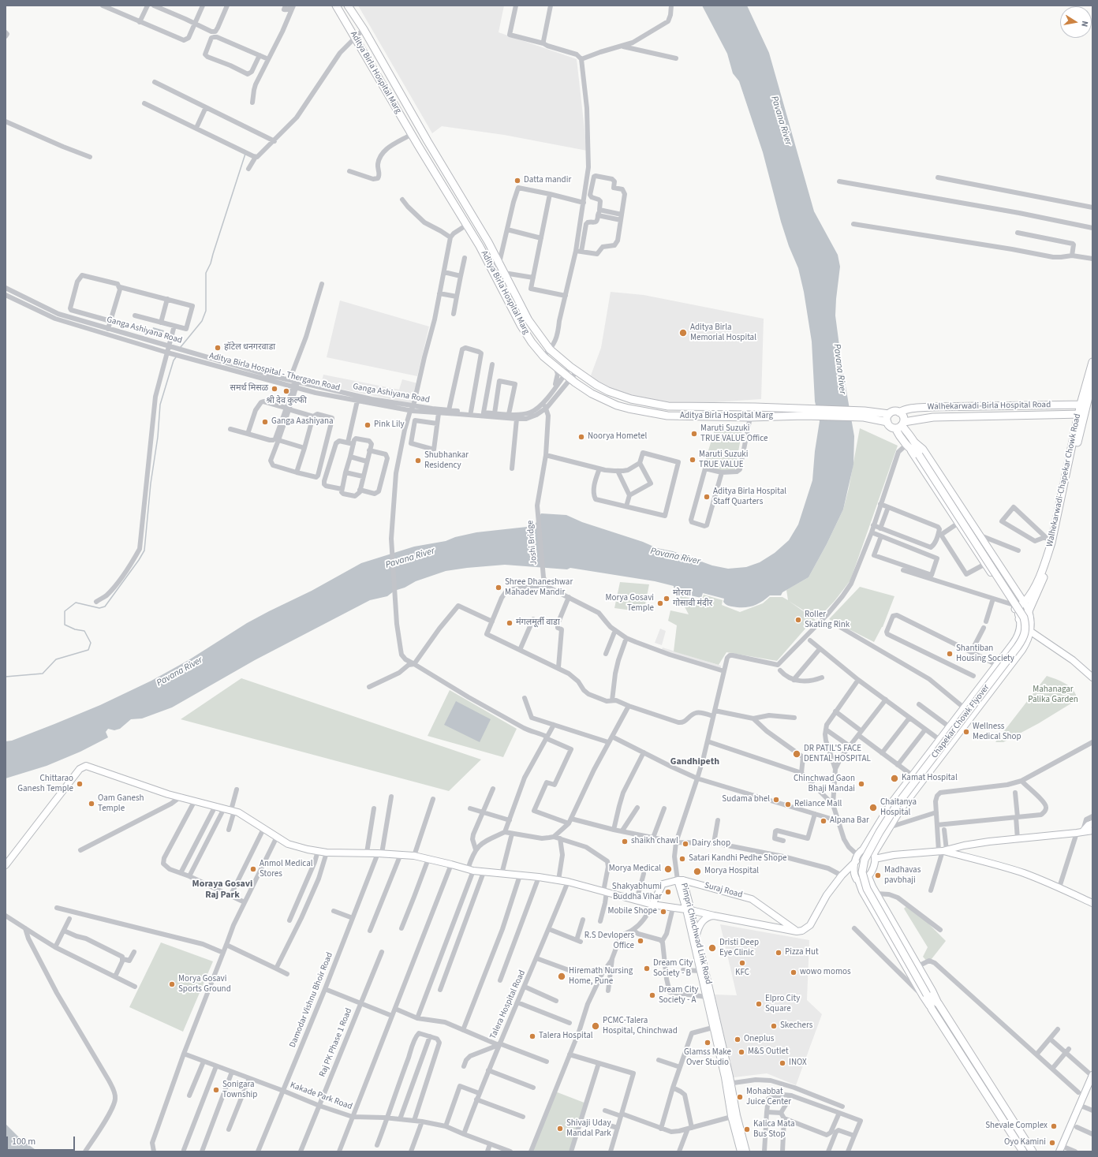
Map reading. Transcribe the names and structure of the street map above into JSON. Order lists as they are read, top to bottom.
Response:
{
  "streets": {
    "main road": [
      "Aditya Birla Hospital Marg",
      "Walhekarwadi-Birla Hospital Road",
      "Walhekarwadi-Chapekar Chowk Road",
      "Chapekar Chowk Flyover",
      "Suraj Road",
      "Pimpri Chinchwad Link Road"
    ],
    "street": [
      "Ganga Ashiyana Road",
      "Aditya Birla Hospital - Thergaon Road",
      "Joshi Bridge",
      "Damodar Vishnu Bhoir Road",
      "Talera Hospital Road",
      "Raj PK Phase 1 Road",
      "Kakade Park Road"
    ]
  },
  "crossings": [
    ["Aditya Birla Hospital Marg", "Ganga Ashiyana Road"],
    ["Aditya Birla Hospital Marg", "Aditya Birla Hospital - Thergaon Road"],
    ["Ganga Ashiyana Road", "Aditya Birla Hospital - Thergaon Road"],
    ["Aditya Birla Hospital - Thergaon Road", "Joshi Bridge"],
    ["Walhekarwadi-Birla Hospital Road", "Walhekarwadi-Chapekar Chowk Road"],
    ["Walhekarwadi-Birla Hospital Road", "Chapekar Chowk Flyover"],
    ["Suraj Road", "Pimpri Chinchwad Link Road"],
    ["Damodar Vishnu Bhoir Road", "Kakade Park Road"],
    ["Talera Hospital Road", "Kakade Park Road"],
    ["Raj PK Phase 1 Road", "Kakade Park Road"]
  ],
  "districts": ["Gandhipeth", "Moraya Gosavi Raj Park"],
  "water": ["Pavana River"],
  "parks": ["Mahanagar Palika Garden"],
  "places": [
    "Datta mandir",
    "Aditya Birla Memorial Hospital",
    "हॉटेल धनगरवाडा",
    "समर्थ मिसळ",
    "श्री देव कुल्फी",
    "Ganga Aashiyana",
    "Pink Lily",
    "Maruti Suzuki TRUE VALUE Office",
    "Noorya Hometel",
    "Maruti Suzuki TRUE VALUE",
    "Shubhankar Residency",
    "Aditya Birla Hospital Staff Quarters",
    "Shree Dhaneshwar Mahadev Mandir",
    "मोरया गोसावी मंदीर",
    "Morya Gosavi Temple",
    "Roller Skating Rink",
    "मंगलमूर्ती वाडा",
    "Shantiban Housing Society",
    "Wellness Medical Shop",
    "DR PATIL'S FACE DENTAL HOSPITAL",
    "Kamat Hospital",
    "Chittarao Ganesh Temple",
    "Chinchwad Gaon Bhaji Mandai",
    "Sudama bhel",
    "Oam Ganesh Temple",
    "Reliance Mall",
    "Chaitanya Hospital",
    "Alpana Bar",
    "shaikh chawl",
    "Dairy shop",
    "Satari Kandhi Pedhe Shope",
    "Anmol Medical Stores",
    "Morya Medical",
    "Morya Hospital",
    "Madhavas pavbhaji",
    "Shakyabhumi Buddha Vihar",
    "Mobile Shope",
    "R.S Devlopers Office",
    "Dristi Deep Eye Clinic",
    "Pizza Hut",
    "KFC",
    "Dream City Society - B",
    "wowo momos",
    "Hiremath Nursing Home, Pune",
    "Morya Gosavi Sports Ground",
    "Dream City Society - A",
    "Elpro City Square",
    "PCMC-Talera Hospital, Chinchwad",
    "Skechers",
    "Talera Hospital",
    "Oneplus",
    "Glamss Make Over Studio",
    "M&S Outlet",
    "INOX",
    "Sonigara Township",
    "Mohabbat Juice Center",
    "Shevale Complex",
    "Shivaji Uday Mandal Park",
    "Kalica Mata Bus Stop",
    "Oyo Kamini"
  ],
  "scale_bar": "100 m",
  "north": "right"
}
